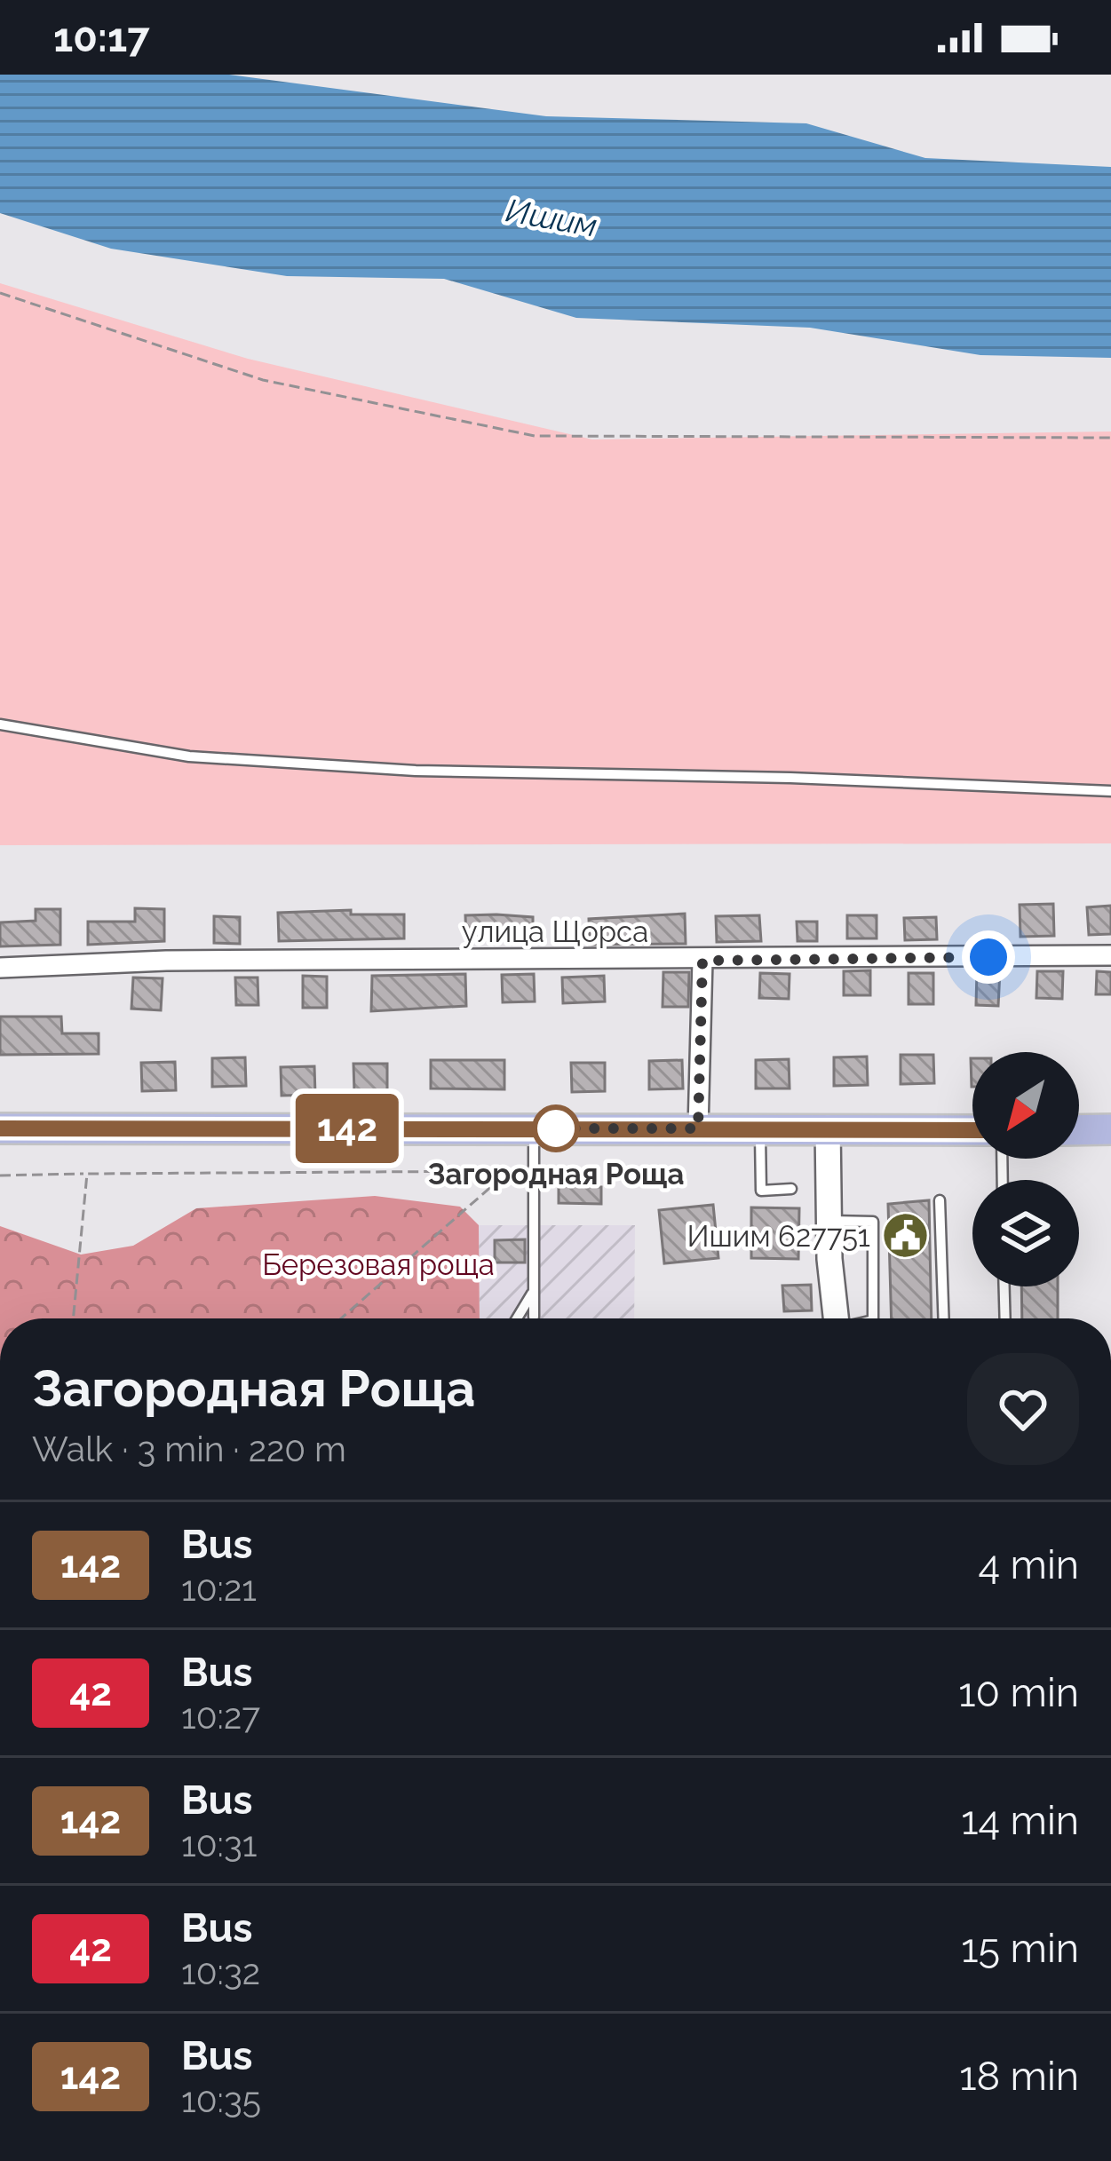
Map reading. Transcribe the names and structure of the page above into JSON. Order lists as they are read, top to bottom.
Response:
{
  "streets": {
    "street": ["улица Щорса"]
  },
  "water": ["Ишим"],
  "parks": ["Березовая роща"],
  "places": {
    "other": ["Загородная Роща"],
    "public building": ["Ишим 627751"]
  },
  "lines": ["bus line 142"],
  "north": "bottom left",
  "page": {
    "status": "10:17",
    "on_map": "142",
    "heading": ["Загородная Роща", "Walk · 3 min · 220 m"],
    "list": [
      {
        "mark": "142",
        "name": "Bus",
        "note": "10:21",
        "value": "4 min"
      },
      {
        "mark": "42",
        "name": "Bus",
        "note": "10:27",
        "value": "10 min"
      },
      {
        "mark": "142",
        "name": "Bus",
        "note": "10:31",
        "value": "14 min"
      },
      {
        "mark": "42",
        "name": "Bus",
        "note": "10:32",
        "value": "15 min"
      },
      {
        "mark": "142",
        "name": "Bus",
        "note": "10:35",
        "value": "18 min"
      }
    ]
  }
}
